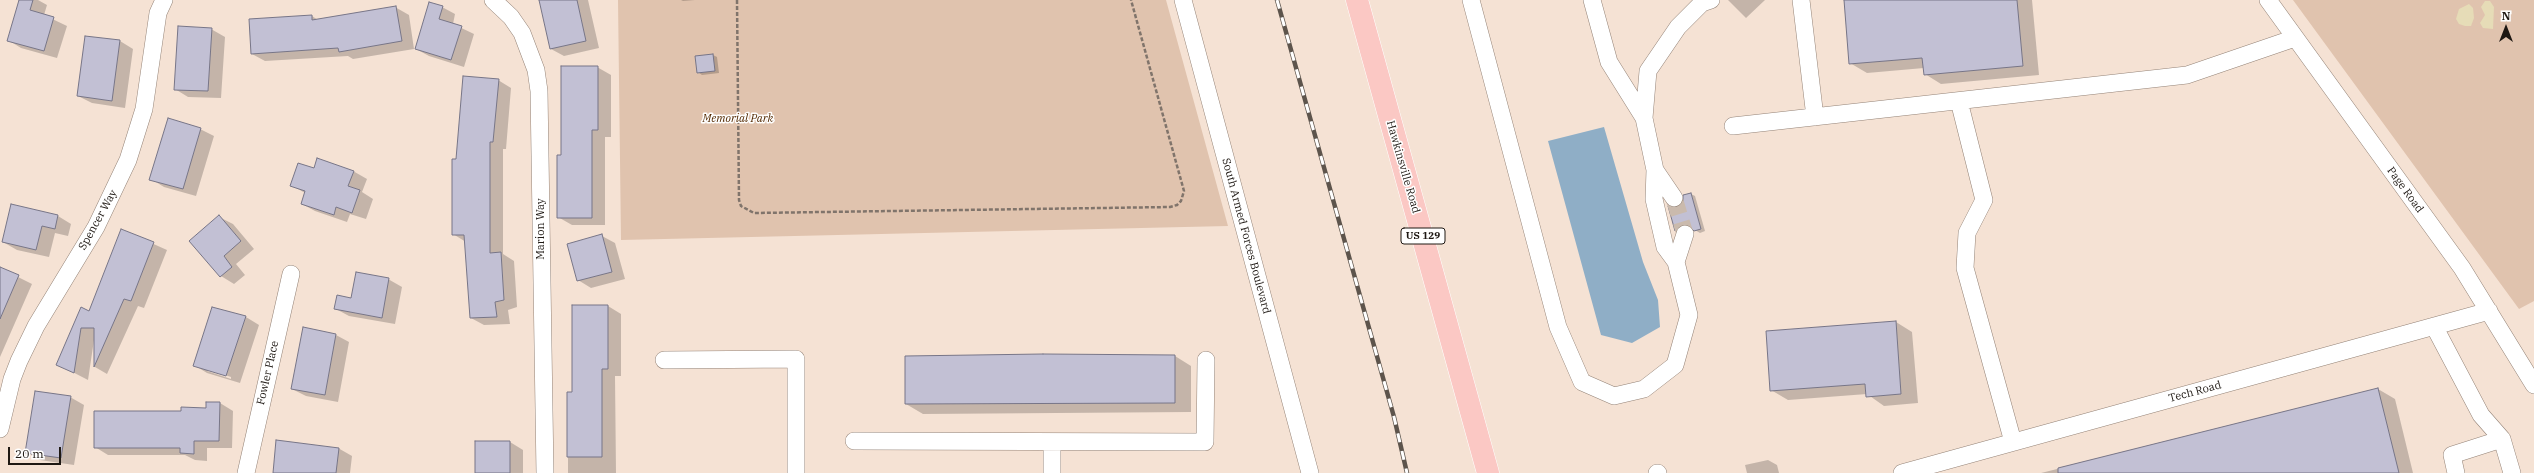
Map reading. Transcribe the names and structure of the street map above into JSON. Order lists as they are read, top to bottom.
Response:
{
  "streets": {
    "main road": ["Hawkinsville Road", "US 129"],
    "street": [
      "Page Road",
      "Spencer Way",
      "Marion Way",
      "South Armed Forces Boulevard",
      "Fowler Place",
      "Tech Road"
    ]
  },
  "crossings": [
    ["Page Road", "Tech Road"]
  ],
  "parks": ["Memorial Park"],
  "scale_bar": "20 m",
  "north": "top"
}
